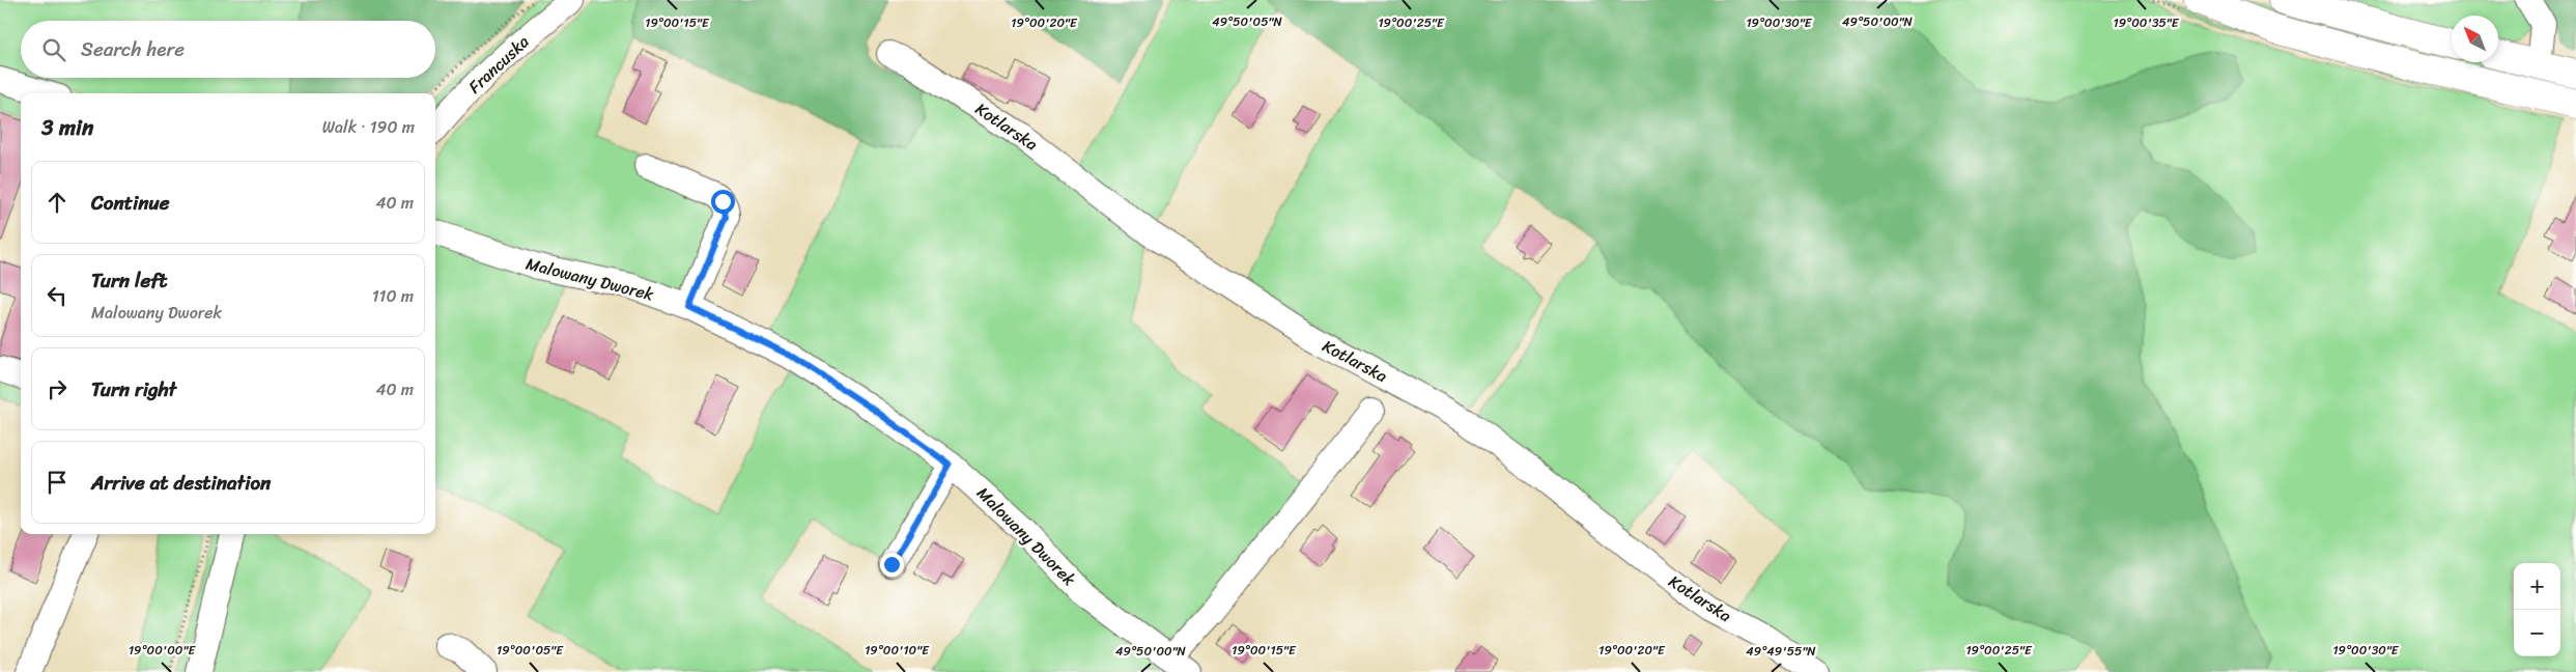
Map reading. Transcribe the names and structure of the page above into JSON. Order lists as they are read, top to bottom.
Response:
{
  "streets": {
    "street": ["Francuska", "Kotlarska", "Malowany Dworek"]
  },
  "north": "top left",
  "page": {
    "search": "Search here",
    "heading": ["3 min", "Walk · 190 m"],
    "list": [
      ["Continue", "40 m"],
      ["Turn left", "Malowany Dworek", "110 m"],
      ["Turn right", "40 m"],
      "Arrive at destination"
    ],
    "map_buttons": ["+", "−"]
  },
  "coordinates": [
    "49°50'05\"N",
    "49°50'00\"N",
    "19°00'15\"E",
    "19°00'20\"E",
    "19°00'30\"E",
    "19°00'35\"E",
    "19°00'25\"E",
    "19°00'00\"E",
    "19°00'05\"E",
    "19°00'10\"E",
    "49°49'55\"N"
  ]
}
